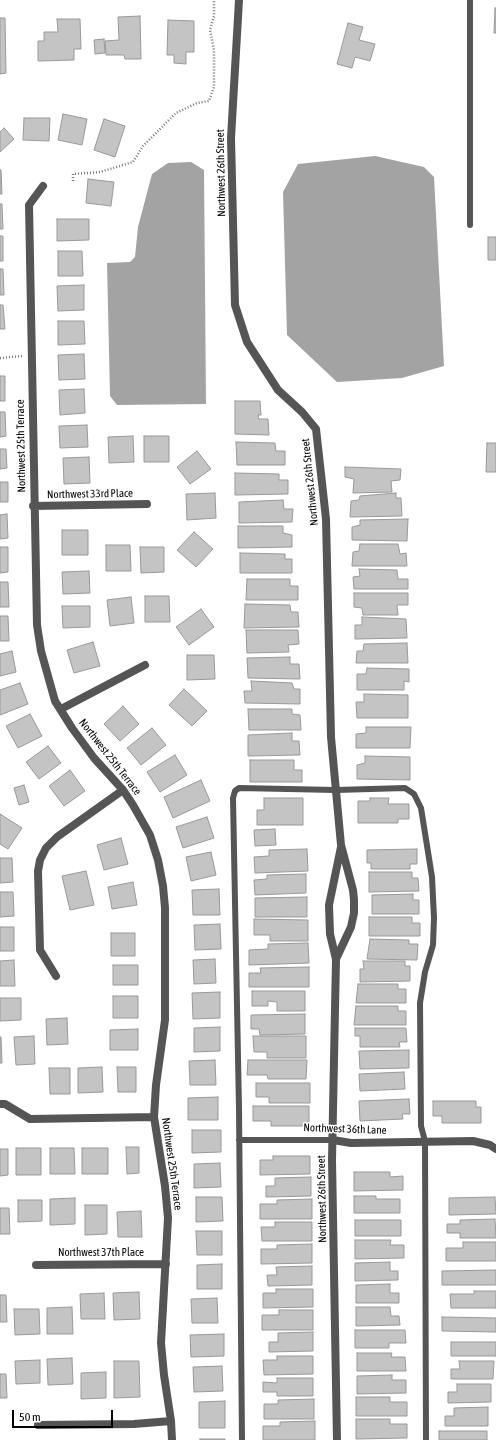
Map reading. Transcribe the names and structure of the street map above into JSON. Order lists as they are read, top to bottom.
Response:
{
  "streets": {
    "street": [
      "Northwest 26th Street",
      "Northwest 25th Terrace",
      "Northwest 33rd Place",
      "Northwest 36th Lane",
      "Northwest 37th Place"
    ]
  },
  "crossings": [
    ["Northwest 26th Street", "Northwest 36th Lane"],
    ["Northwest 25th Terrace", "Northwest 33rd Place"],
    ["Northwest 25th Terrace", "Northwest 37th Place"]
  ],
  "scale_bar": "50 m"
}
